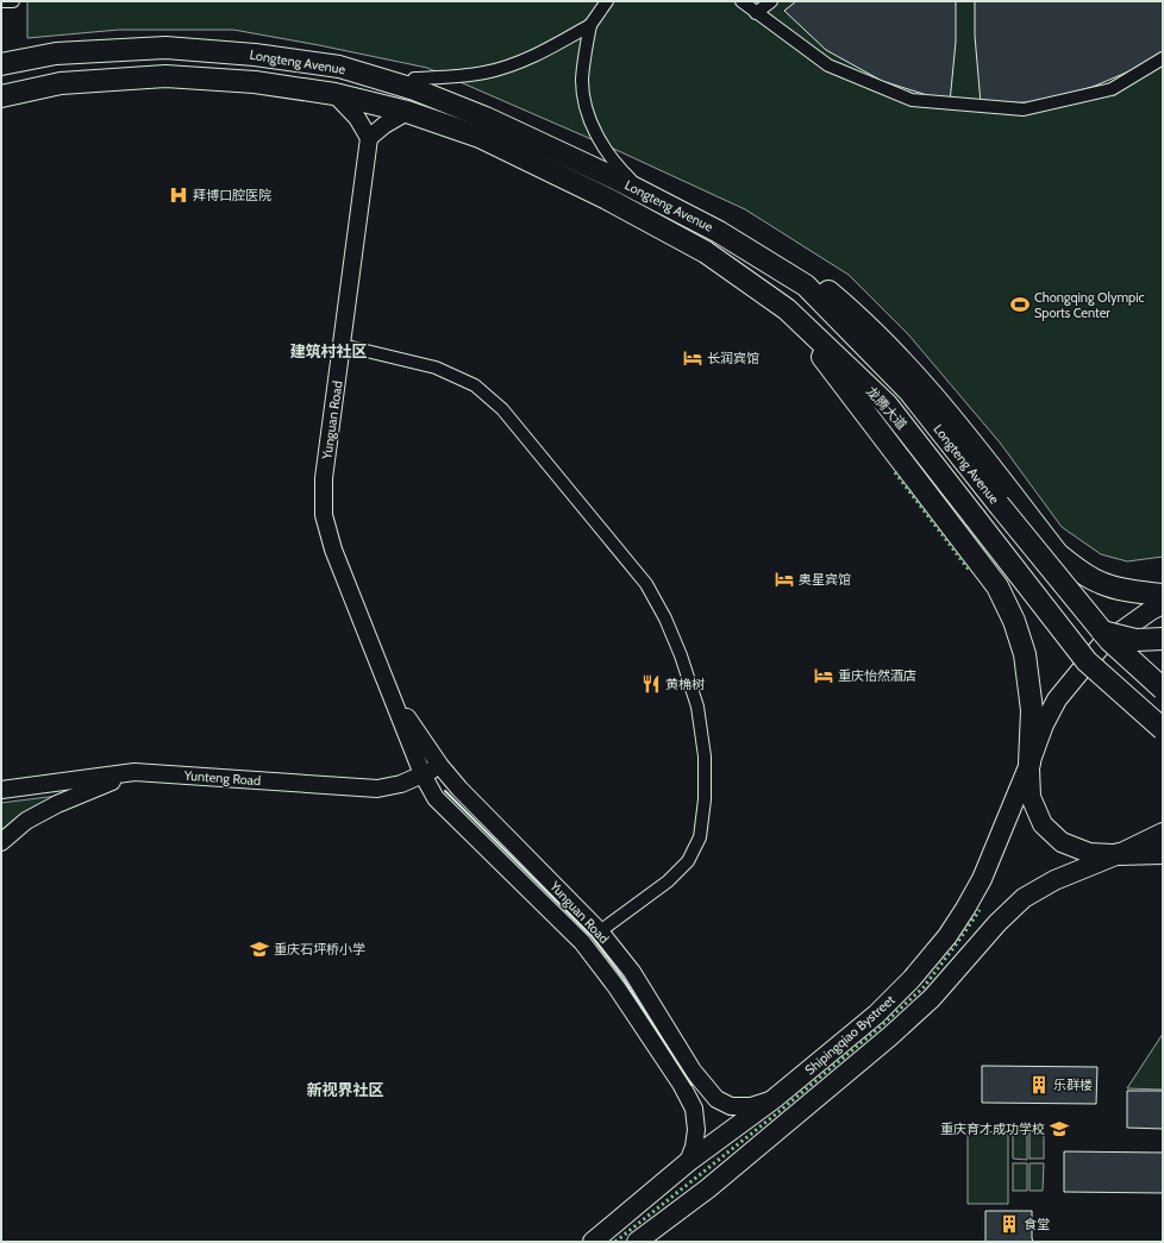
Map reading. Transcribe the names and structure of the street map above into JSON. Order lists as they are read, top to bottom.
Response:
{
  "streets": {
    "highway": ["Longteng Avenue", "龙腾大道"],
    "main road": ["Shipingqiao Bystreet"],
    "street": ["Yunguan Road", "Yunteng Road"]
  },
  "crossings": [
    ["Longteng Avenue", "龙腾大道"],
    ["Yunguan Road", "Yunteng Road"],
    ["Yunguan Road", "Shipingqiao Bystreet"]
  ],
  "districts": ["建筑村社区", "新视界社区"],
  "places": {
    "hospital": ["拜博口腔医院"],
    "sports": ["Chongqing Olympic Sports Center"],
    "hotel": ["长润宾馆", "奥星宾馆", "重庆怡然酒店"],
    "restaurant": ["黄桷树"],
    "school or university": ["重庆石坪桥小学", "重庆育才成功学校"],
    "building": ["乐群楼", "食堂"]
  }
}
